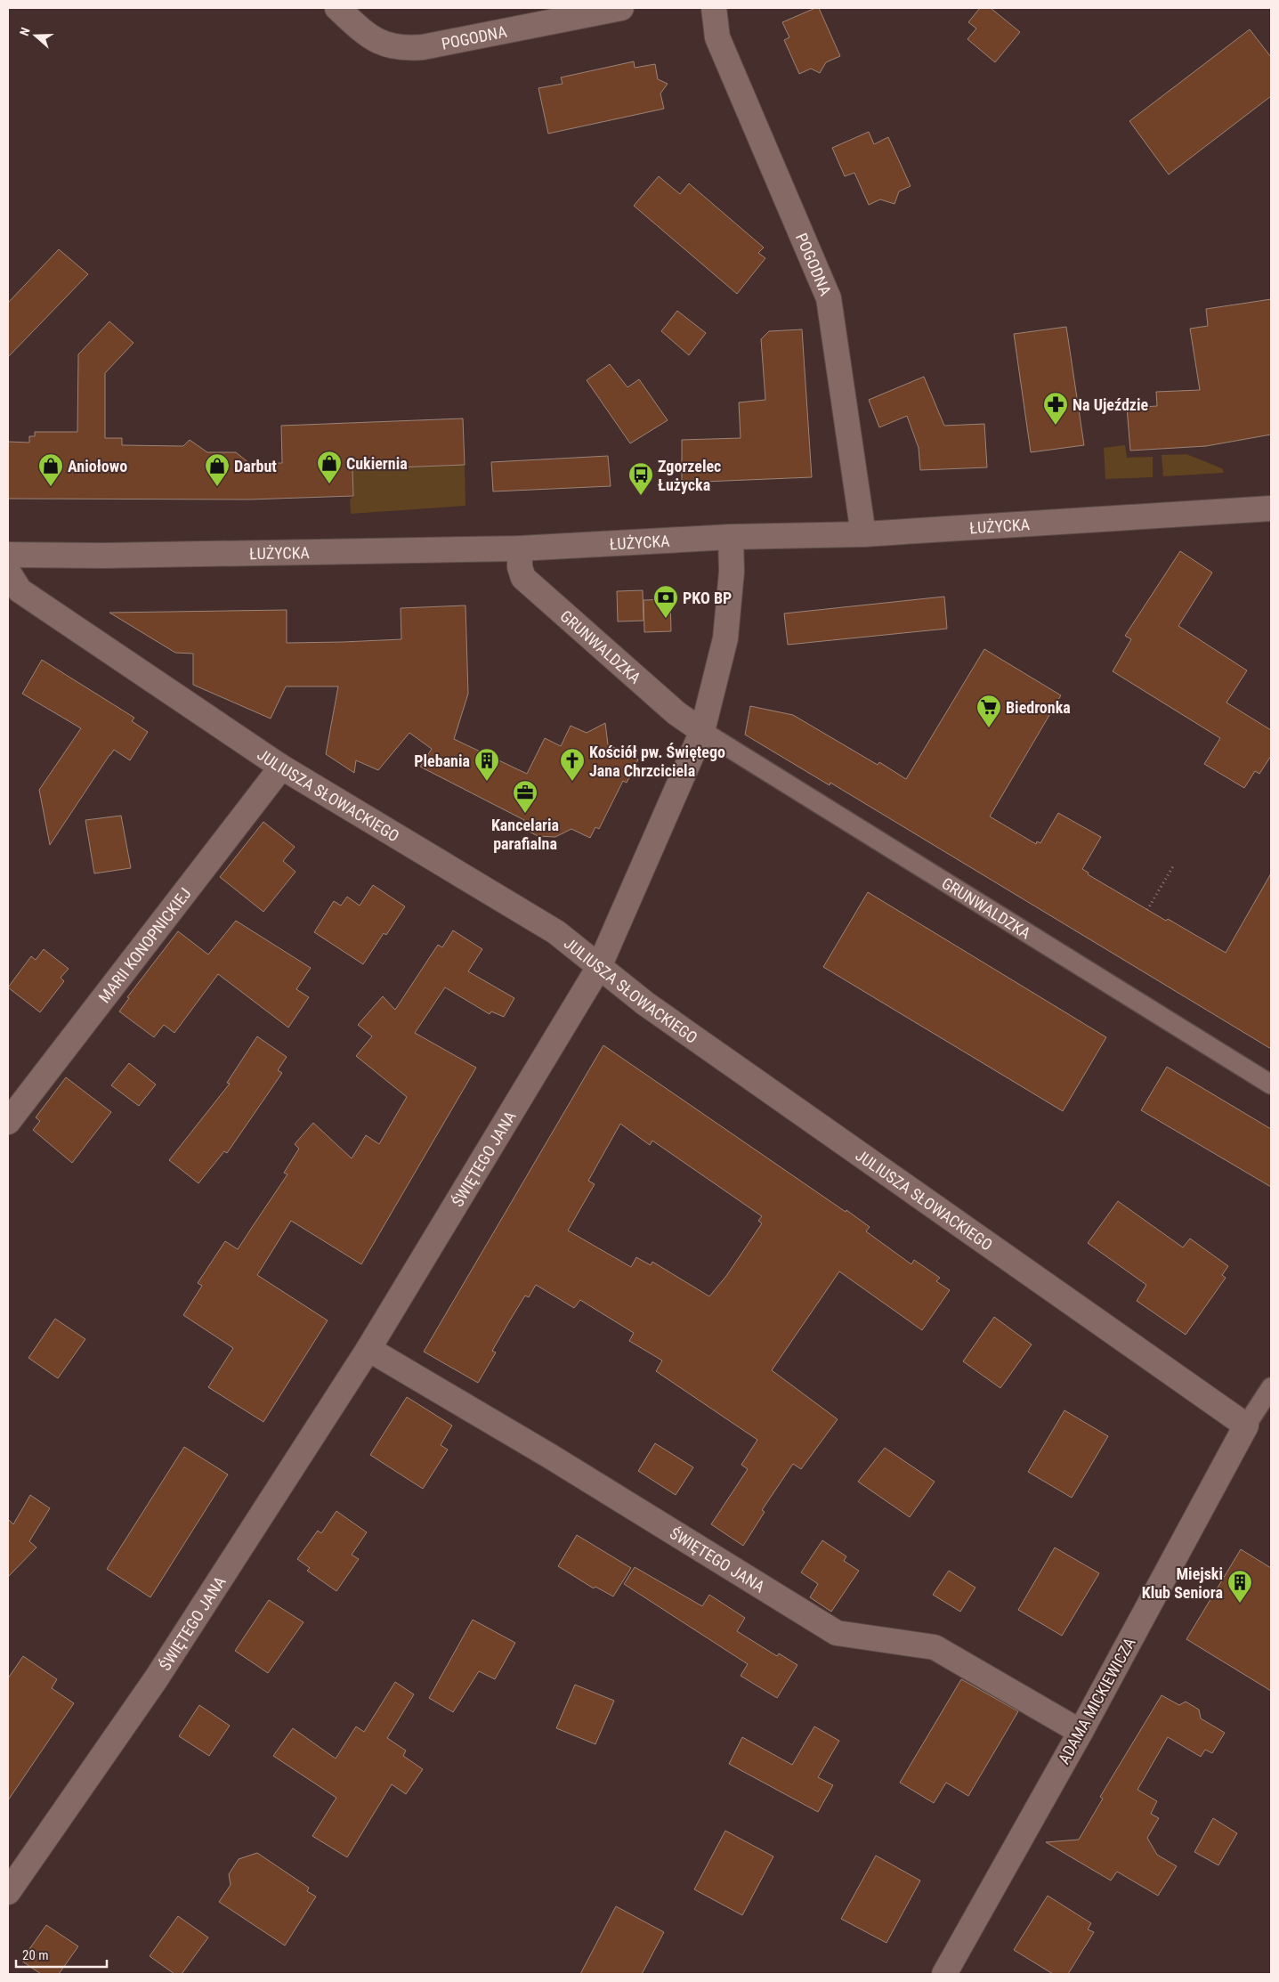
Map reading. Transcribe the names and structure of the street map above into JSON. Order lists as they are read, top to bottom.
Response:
{
  "streets": {
    "street": [
      "POGODNA",
      "ŁUŻYCKA",
      "GRUNWALDZKA",
      "JULIUSZA SŁOWACKIEGO",
      "MARII KONOPNICKIEJ",
      "ŚWIĘTEGO JANA",
      "ADAMA MICKIEWICZA"
    ]
  },
  "crossings": [
    ["POGODNA", "ŁUŻYCKA"],
    ["ŁUŻYCKA", "GRUNWALDZKA"],
    ["JULIUSZA SŁOWACKIEGO", "MARII KONOPNICKIEJ"],
    ["JULIUSZA SŁOWACKIEGO", "ŚWIĘTEGO JANA"],
    ["JULIUSZA SŁOWACKIEGO", "ADAMA MICKIEWICZA"],
    ["ŚWIĘTEGO JANA", "ADAMA MICKIEWICZA"]
  ],
  "places": {
    "pharmacy": ["Na Ujeździe"],
    "shop": ["Cukiernia", "Aniołowo", "Darbut"],
    "bus stop": ["Zgorzelec Łużycka"],
    "bank": ["PKO BP"],
    "supermarket": ["Biedronka"],
    "building": ["Plebania", "Miejski Klub Seniora"],
    "church": ["Kościół pw. Świętego Jana Chrzciciela"],
    "office": ["Kancelaria parafialna"]
  },
  "scale_bar": "20 m",
  "north": "left"
}
